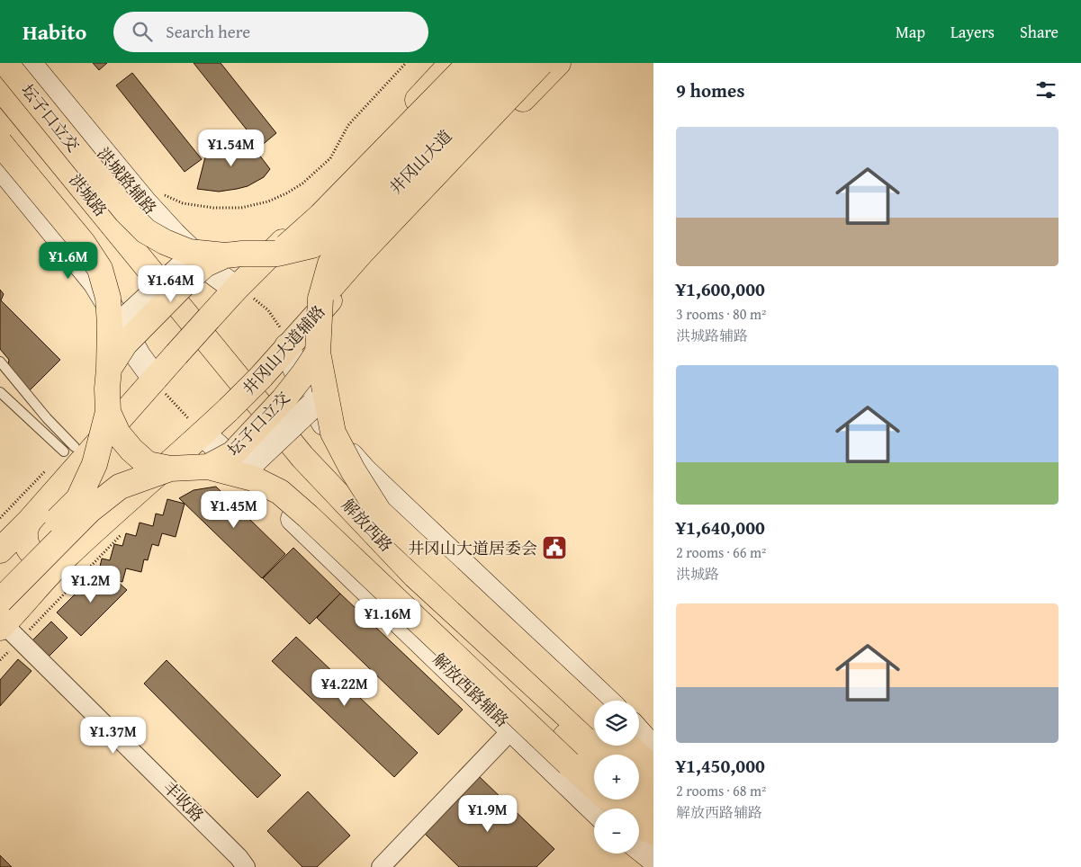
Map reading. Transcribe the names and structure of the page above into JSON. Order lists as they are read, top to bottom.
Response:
{
  "streets": {
    "main road": [
      "坛子口立交",
      "井冈山大道",
      "洪城路辅路",
      "洪城路",
      "井冈山大道辅路",
      "解放西路",
      "解放西路辅路"
    ],
    "street": ["丰收路"]
  },
  "crossings": [
    ["坛子口立交", "井冈山大道"],
    ["洪城路", "解放西路"],
    ["井冈山大道辅路", "解放西路辅路"],
    ["井冈山大道辅路", "丰收路"]
  ],
  "places": {
    "public building": ["井冈山大道居委会"]
  },
  "page": {
    "header": "Habito",
    "search": "Search here",
    "nav": ["Map", "Layers", "Share"],
    "heading": "9 homes",
    "list": [
      {
        "name": "¥1,600,000",
        "note": "3 rooms · 80 m² · 洪城路辅路"
      },
      {
        "name": "¥1,640,000",
        "note": "2 rooms · 66 m² · 洪城路"
      },
      {
        "name": "¥1,450,000",
        "note": "2 rooms · 68 m² · 解放西路辅路"
      }
    ],
    "price": [
      "¥1.54M",
      "¥1.6M",
      "¥1.64M",
      "¥1.45M",
      "¥1.2M",
      "¥1.16M",
      "¥4.22M",
      "¥1.37M",
      "¥1.9M"
    ],
    "map_buttons": ["+", "−"]
  }
}
